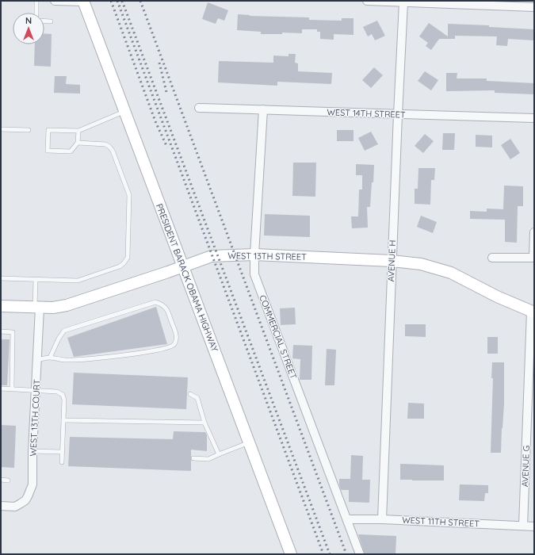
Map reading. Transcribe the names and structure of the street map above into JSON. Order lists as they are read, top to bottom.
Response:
{
  "streets": {
    "main road": ["WEST 13TH STREET", "PRESIDENT BARACK OBAMA HIGHWAY"],
    "street": [
      "WEST 14TH STREET",
      "AVENUE H",
      "COMMERCIAL STREET",
      "WEST 13TH COURT",
      "AVENUE G",
      "WEST 11TH STREET"
    ]
  },
  "crossings": [
    ["WEST 14TH STREET", "AVENUE H"],
    ["WEST 14TH STREET", "COMMERCIAL STREET"],
    ["WEST 13TH STREET", "AVENUE H"],
    ["WEST 13TH STREET", "PRESIDENT BARACK OBAMA HIGHWAY"],
    ["WEST 13TH STREET", "COMMERCIAL STREET"],
    ["WEST 13TH STREET", "WEST 13TH COURT"],
    ["WEST 13TH STREET", "AVENUE G"],
    ["AVENUE H", "WEST 11TH STREET"],
    ["COMMERCIAL STREET", "WEST 11TH STREET"],
    ["AVENUE G", "WEST 11TH STREET"]
  ],
  "north": "top"
}
